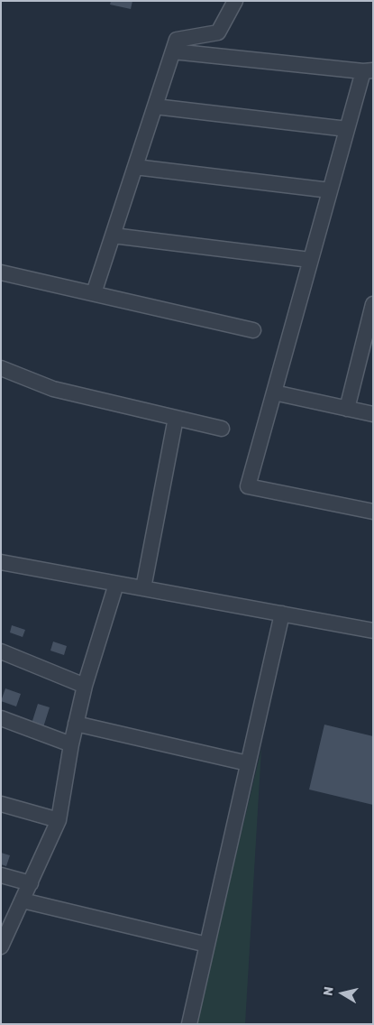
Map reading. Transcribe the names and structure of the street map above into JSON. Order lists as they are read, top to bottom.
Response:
{
  "north": "left"
}
